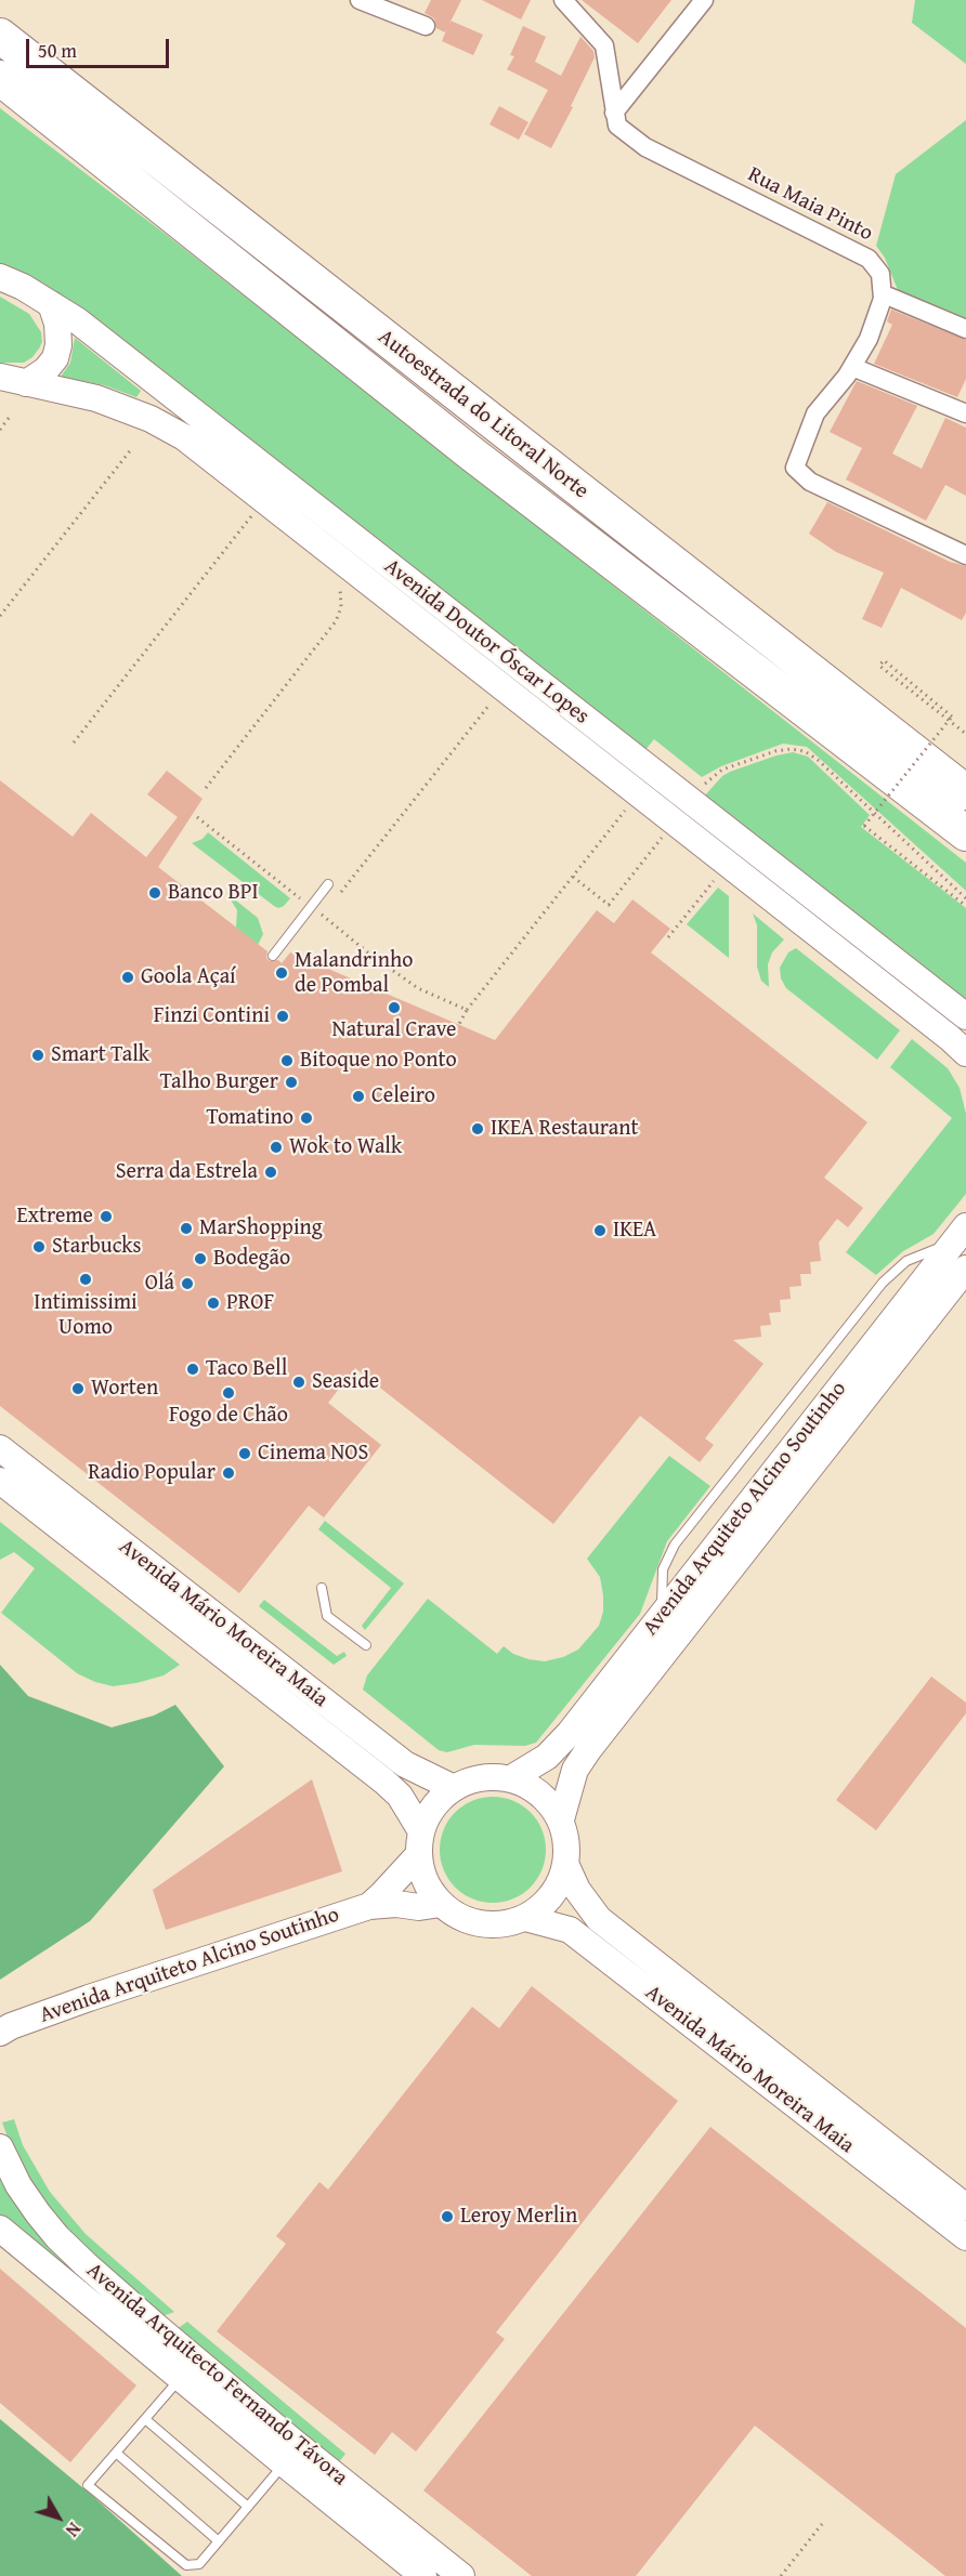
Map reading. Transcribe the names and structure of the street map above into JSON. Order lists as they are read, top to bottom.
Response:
{
  "streets": {
    "highway": ["Autoestrada do Litoral Norte"],
    "main road": [
      "Avenida Doutor Óscar Lopes",
      "Avenida Arquiteto Alcino Soutinho",
      "Avenida Mário Moreira Maia",
      "Avenida Arquitecto Fernando Távora"
    ],
    "street": ["Rua Maia Pinto"]
  },
  "crossings": [
    ["Avenida Arquiteto Alcino Soutinho", "Avenida Mário Moreira Maia"]
  ],
  "places": [
    "Banco BPI",
    "Malandrinho de Pombal",
    "Goola Açaí",
    "Natural Crave",
    "Finzi Contini",
    "Smart Talk",
    "Bitoque no Ponto",
    "Talho Burger",
    "Celeiro",
    "Tomatino",
    "IKEA Restaurant",
    "Wok to Walk",
    "Serra da Estrela",
    "Extreme",
    "MarShopping",
    "IKEA",
    "Starbucks",
    "Bodegão",
    "Intimissimi Uomo",
    "Olá",
    "PROF",
    "Taco Bell",
    "Seaside",
    "Worten",
    "Fogo de Chão",
    "Cinema NOS",
    "Radio Popular",
    "Leroy Merlin"
  ],
  "scale_bar": "50 m",
  "north": "bottom right"
}
